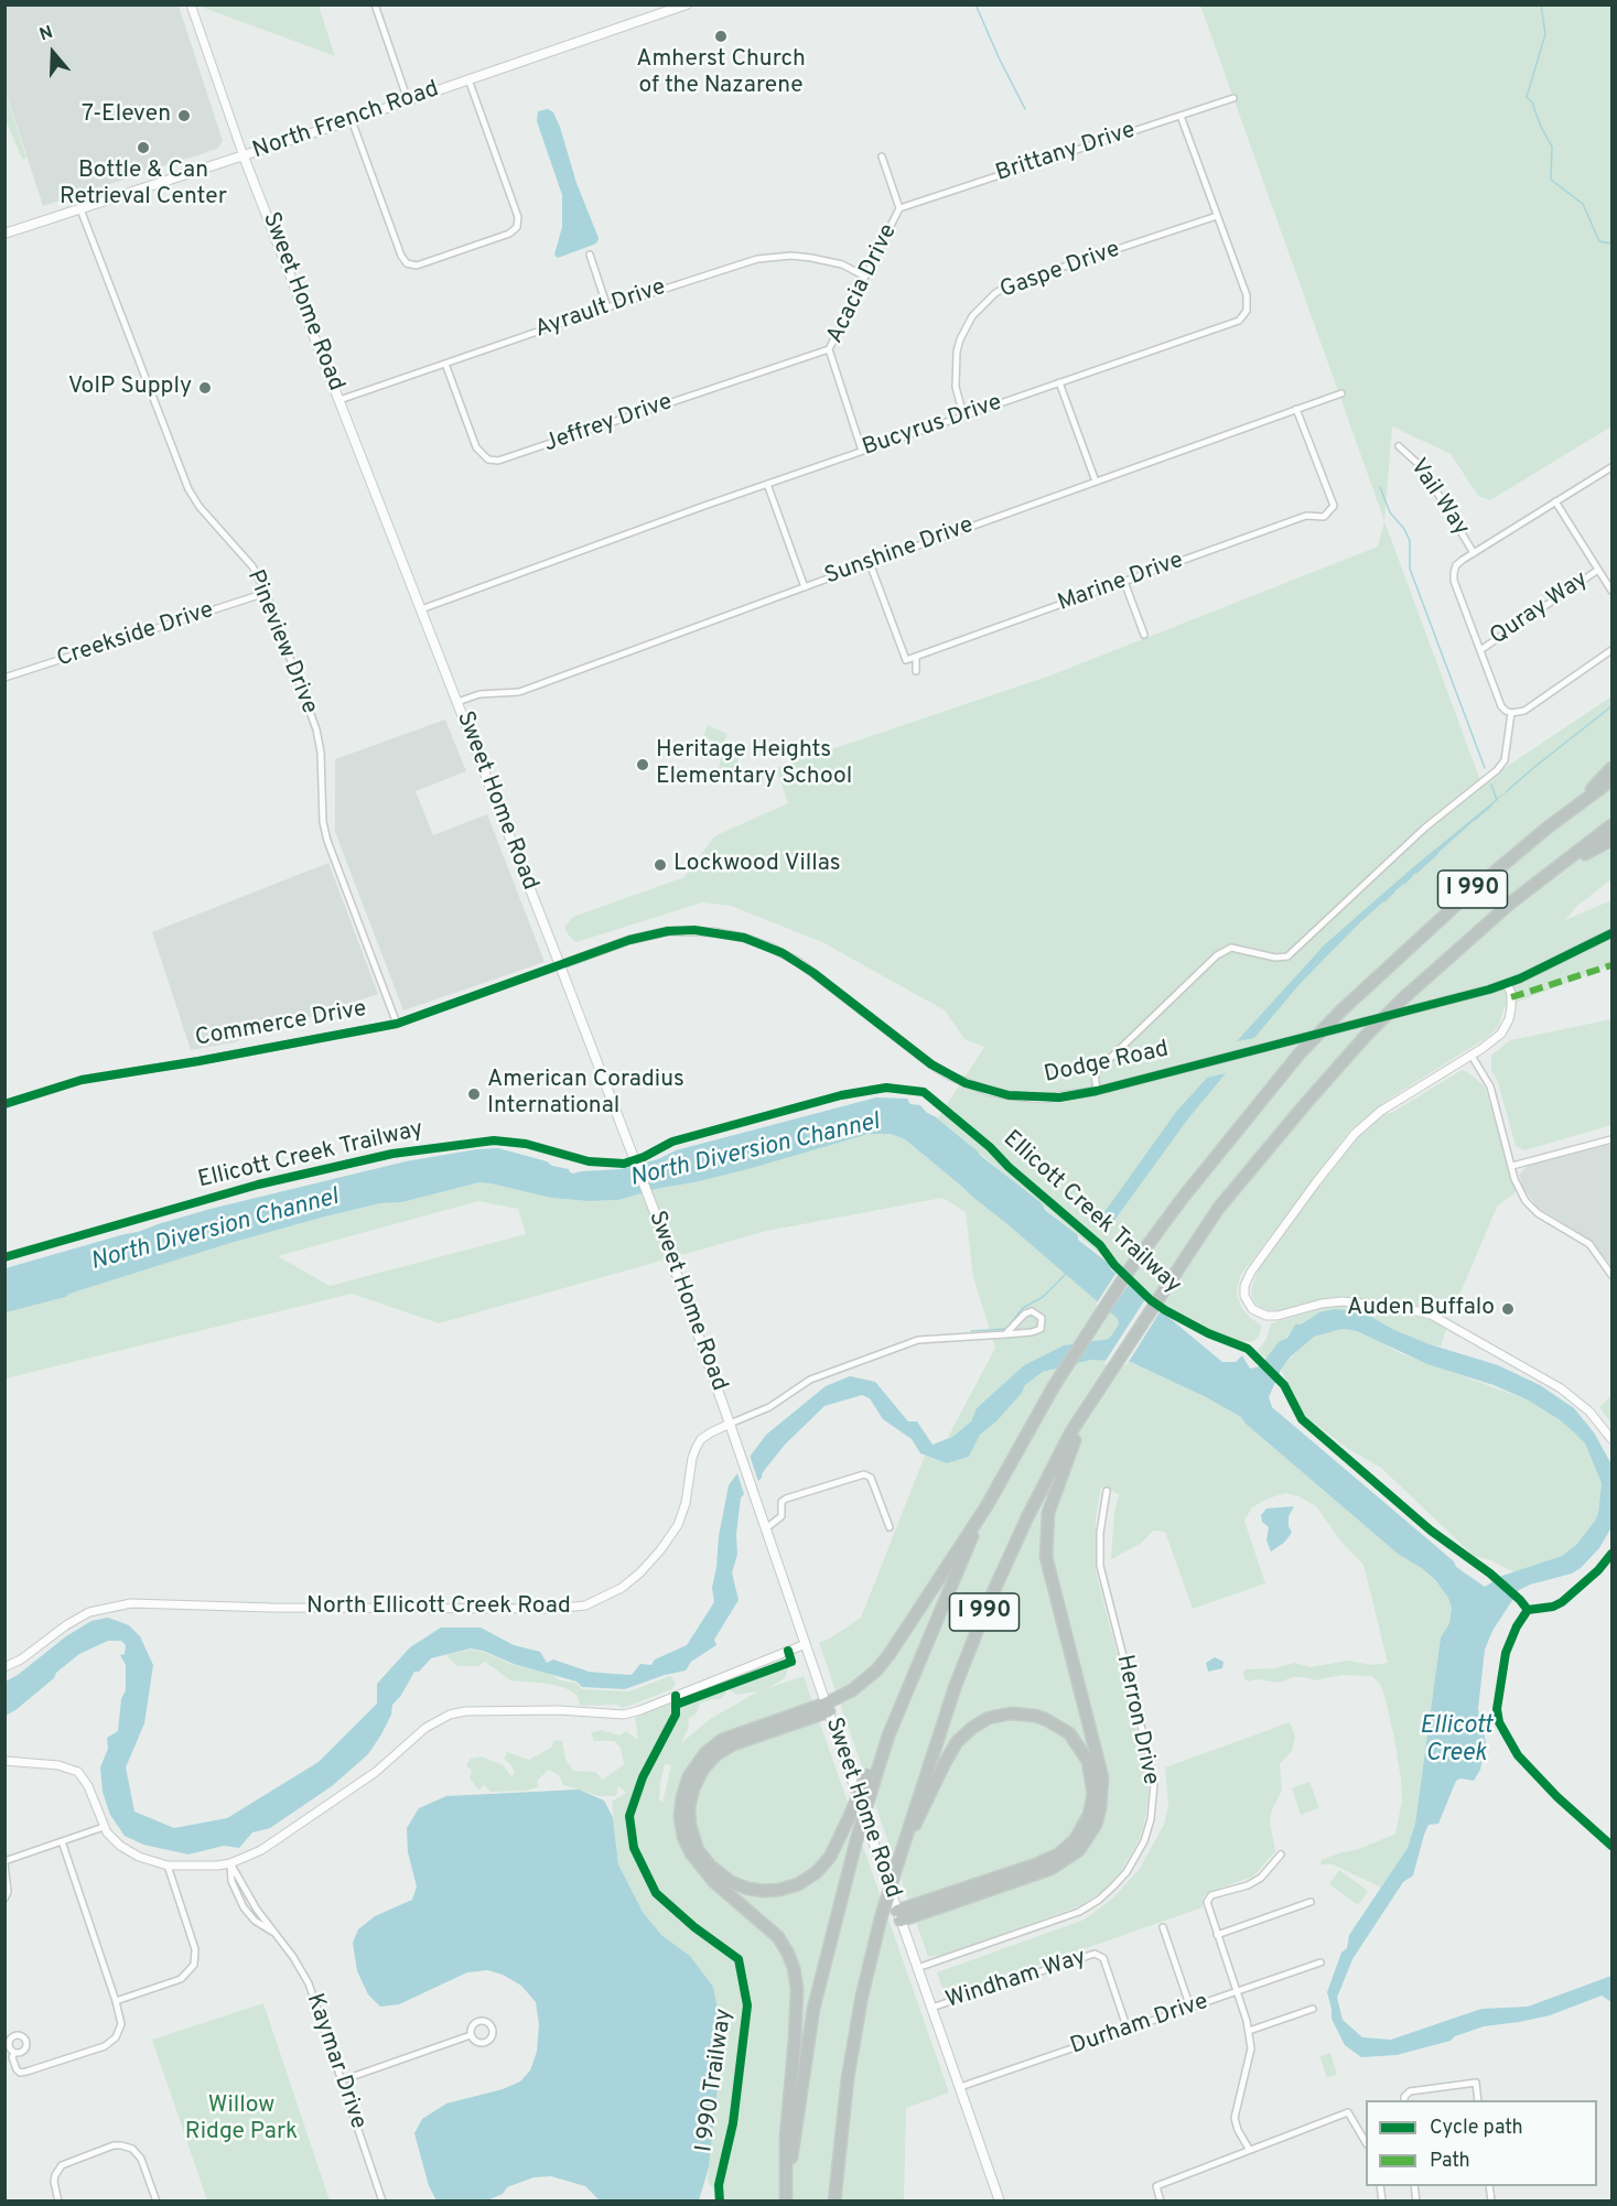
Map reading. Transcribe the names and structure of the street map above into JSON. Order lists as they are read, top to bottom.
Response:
{
  "streets": {
    "highway": ["I 990"],
    "main road": ["North French Road", "Sweet Home Road"],
    "street": [
      "Brittany Drive",
      "Gaspe Drive",
      "Acacia Drive",
      "Ayrault Drive",
      "Jeffrey Drive",
      "Bucyrus Drive",
      "Vail Way",
      "Sunshine Drive",
      "Marine Drive",
      "Quray Way",
      "Creekside Drive",
      "Pineview Drive",
      "Commerce Drive",
      "Dodge Road",
      "North Ellicott Creek Road",
      "Herron Drive",
      "Windham Way",
      "Durham Drive",
      "Kaymar Drive"
    ],
    "cycle path": ["Ellicott Creek Trailway", "I 990 Trailway"]
  },
  "crossings": [
    ["North French Road", "Sweet Home Road"],
    ["North French Road", "Pineview Drive"],
    ["Brittany Drive", "Acacia Drive"],
    ["Brittany Drive", "Bucyrus Drive"],
    ["Gaspe Drive", "Bucyrus Drive"],
    ["Acacia Drive", "Ayrault Drive"],
    ["Acacia Drive", "Jeffrey Drive"],
    ["Acacia Drive", "Bucyrus Drive"],
    ["Sweet Home Road", "Ayrault Drive"],
    ["Sweet Home Road", "Bucyrus Drive"],
    ["Sweet Home Road", "Sunshine Drive"],
    ["Sweet Home Road", "Commerce Drive"],
    ["Sweet Home Road", "Dodge Road"],
    ["Sweet Home Road", "North Ellicott Creek Road"],
    ["Sweet Home Road", "Herron Drive"],
    ["Sweet Home Road", "Windham Way"],
    ["Sweet Home Road", "Durham Drive"],
    ["Ayrault Drive", "Jeffrey Drive"],
    ["Sunshine Drive", "Marine Drive"],
    ["Creekside Drive", "Pineview Drive"],
    ["Pineview Drive", "Commerce Drive"],
    ["Commerce Drive", "Dodge Road"],
    ["Windham Way", "Durham Drive"]
  ],
  "water": ["North Diversion Channel", "Ellicott Creek"],
  "parks": ["Willow Ridge Park"],
  "places": [
    "Amherst Church of the Nazarene",
    "7-Eleven",
    "Bottle & Can Retrieval Center",
    "VoIP Supply",
    "Heritage Heights Elementary School",
    "Lockwood Villas",
    "American Coradius International",
    "Auden Buffalo"
  ],
  "legend": ["Cycle path", "Path"],
  "north": "top"
}
